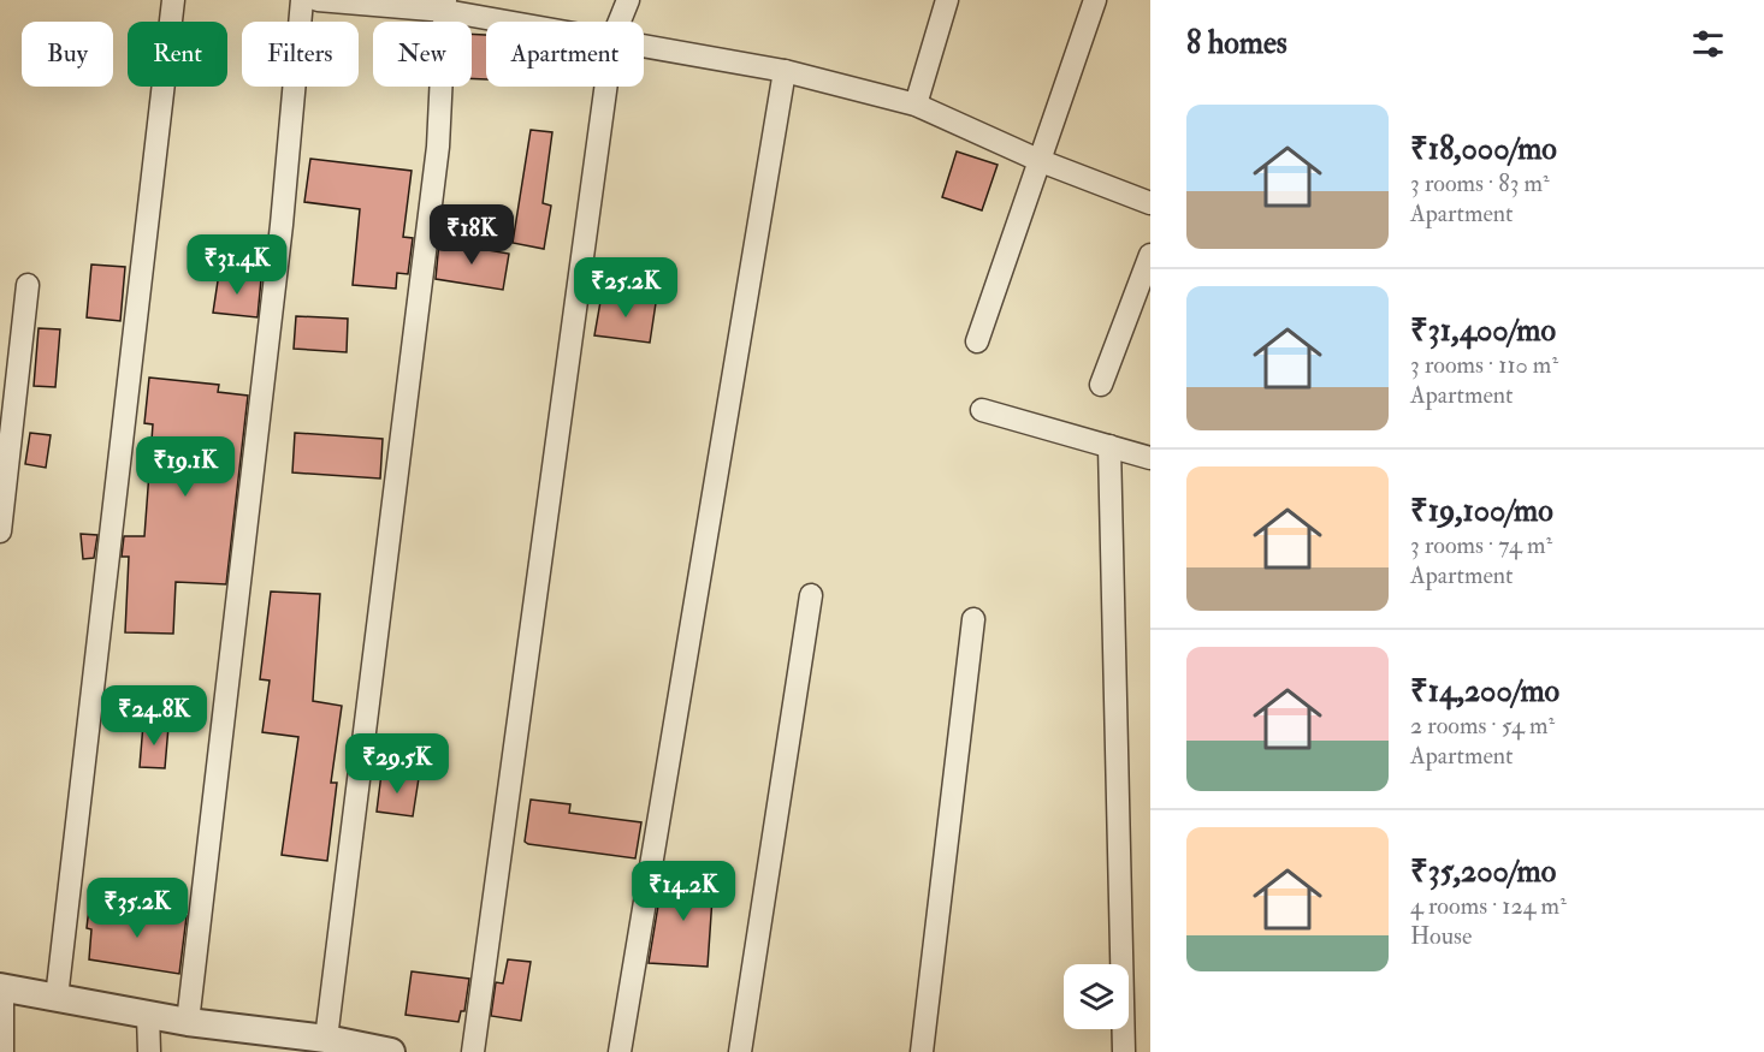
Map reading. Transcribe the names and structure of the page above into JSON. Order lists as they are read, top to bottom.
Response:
{
  "page": {
    "heading": "8 homes",
    "chip": [
      "Buy",
      "Rent",
      "Filters",
      "New",
      "Apartment"
    ],
    "list": [
      {
        "name": "₹18,000/mo",
        "note": "3 rooms · 83 m² · Apartment"
      },
      {
        "name": "₹31,400/mo",
        "note": "3 rooms · 110 m² · Apartment"
      },
      {
        "name": "₹19,100/mo",
        "note": "3 rooms · 74 m² · Apartment"
      },
      {
        "name": "₹14,200/mo",
        "note": "2 rooms · 54 m² · Apartment"
      },
      {
        "name": "₹35,200/mo",
        "note": "4 rooms · 124 m² · House"
      }
    ],
    "price": [
      "₹18K",
      "₹31.4K",
      "₹25.2K",
      "₹19.1K",
      "₹24.8K",
      "₹29.5K",
      "₹14.2K",
      "₹35.2K"
    ]
  }
}
